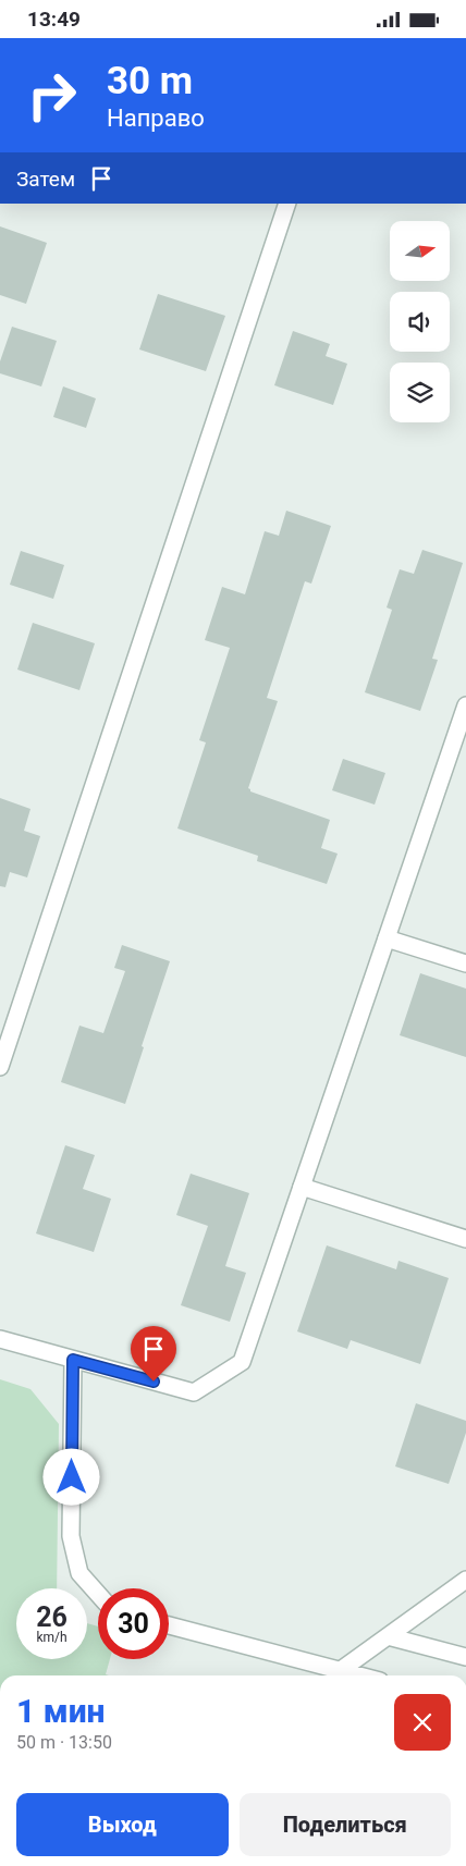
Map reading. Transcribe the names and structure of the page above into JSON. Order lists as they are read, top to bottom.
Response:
{
  "north": "right",
  "page": {
    "status": "13:49",
    "turn": ["30 m", "Направо"],
    "then": "Затем",
    "speed": "26 km/h",
    "limit": "30",
    "heading": ["1 мин", "50 m · 13:50"],
    "buttons": ["Выход", "Поделиться"]
  }
}
